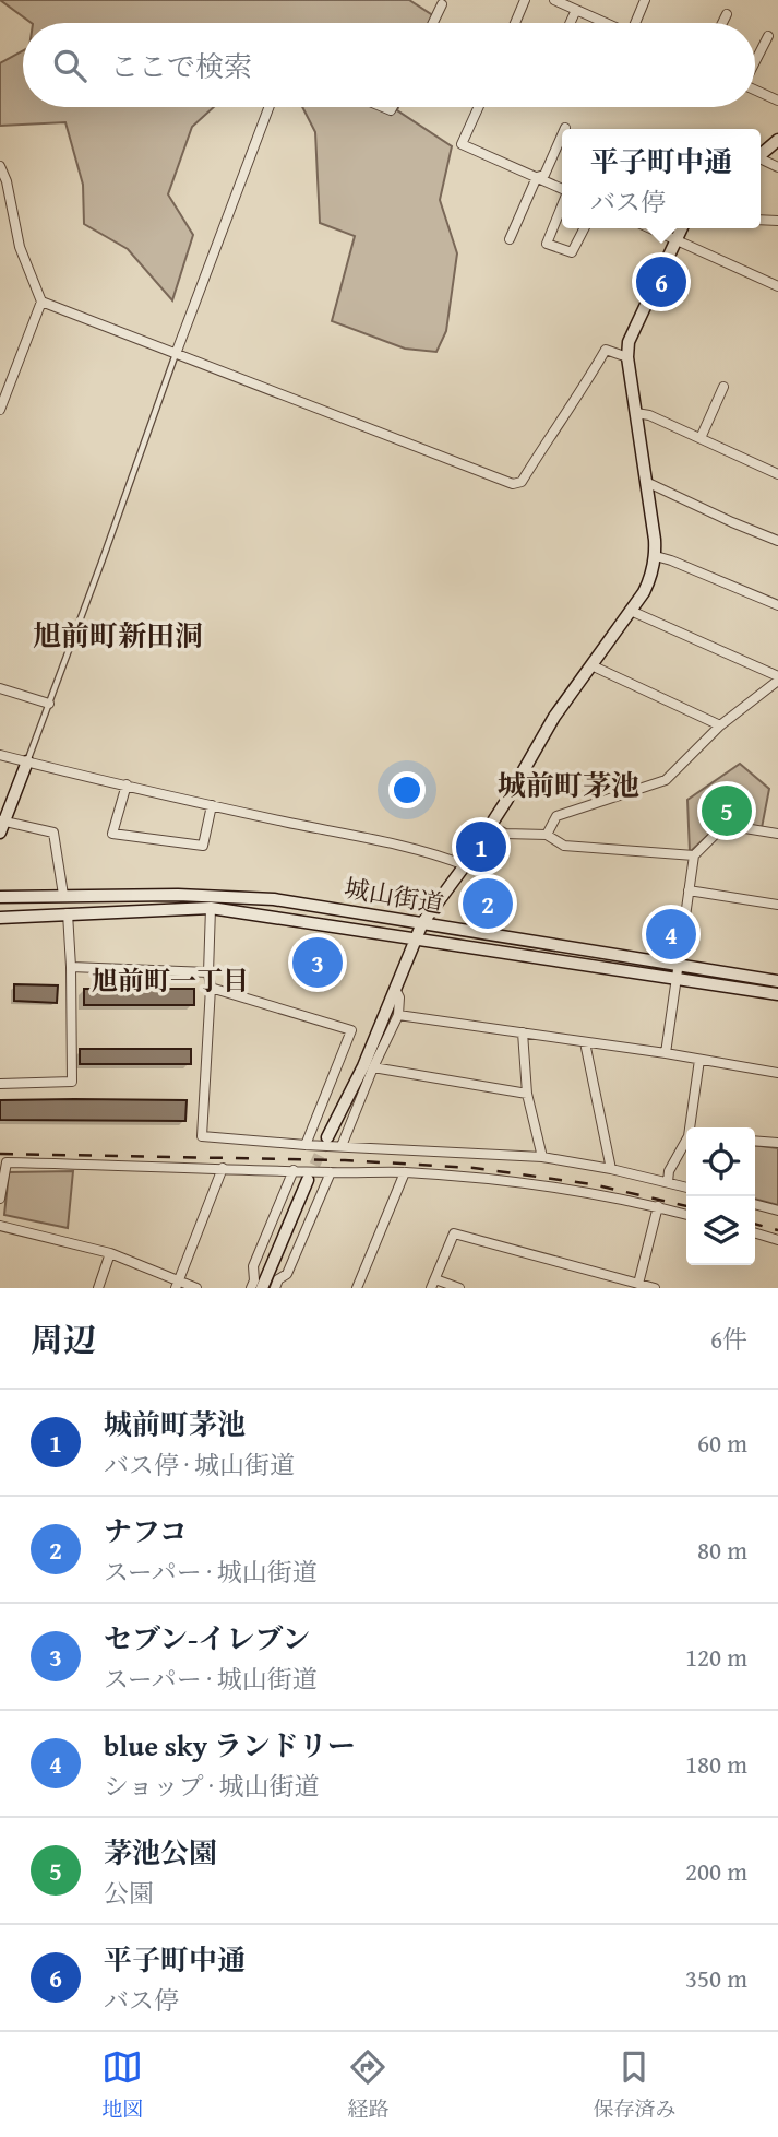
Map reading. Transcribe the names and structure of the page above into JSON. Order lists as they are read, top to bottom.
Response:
{
  "streets": {
    "street": ["城山街道"]
  },
  "districts": ["旭前町新田洞", "城前町茅池", "旭前町一丁目"],
  "page": {
    "search": "ここで検索",
    "popup": ["平子町中通", "バス停"],
    "pins": [
      "6",
      "5",
      "1",
      "2",
      "4",
      "3"
    ],
    "heading": ["周辺", "6件"],
    "list": [
      {
        "mark": "1",
        "name": "城前町茅池",
        "note": "バス停 · 城山街道",
        "value": "60 m"
      },
      {
        "mark": "2",
        "name": "ナフコ",
        "note": "スーパー · 城山街道",
        "value": "80 m"
      },
      {
        "mark": "3",
        "name": "セブン-イレブン",
        "note": "スーパー · 城山街道",
        "value": "120 m"
      },
      {
        "mark": "4",
        "name": "blue sky ランドリー",
        "note": "ショップ · 城山街道",
        "value": "180 m"
      },
      {
        "mark": "5",
        "name": "茅池公園",
        "note": "公園",
        "value": "200 m"
      },
      {
        "mark": "6",
        "name": "平子町中通",
        "note": "バス停",
        "value": "350 m"
      }
    ],
    "nav": ["地図", "経路", "保存済み"]
  }
}
